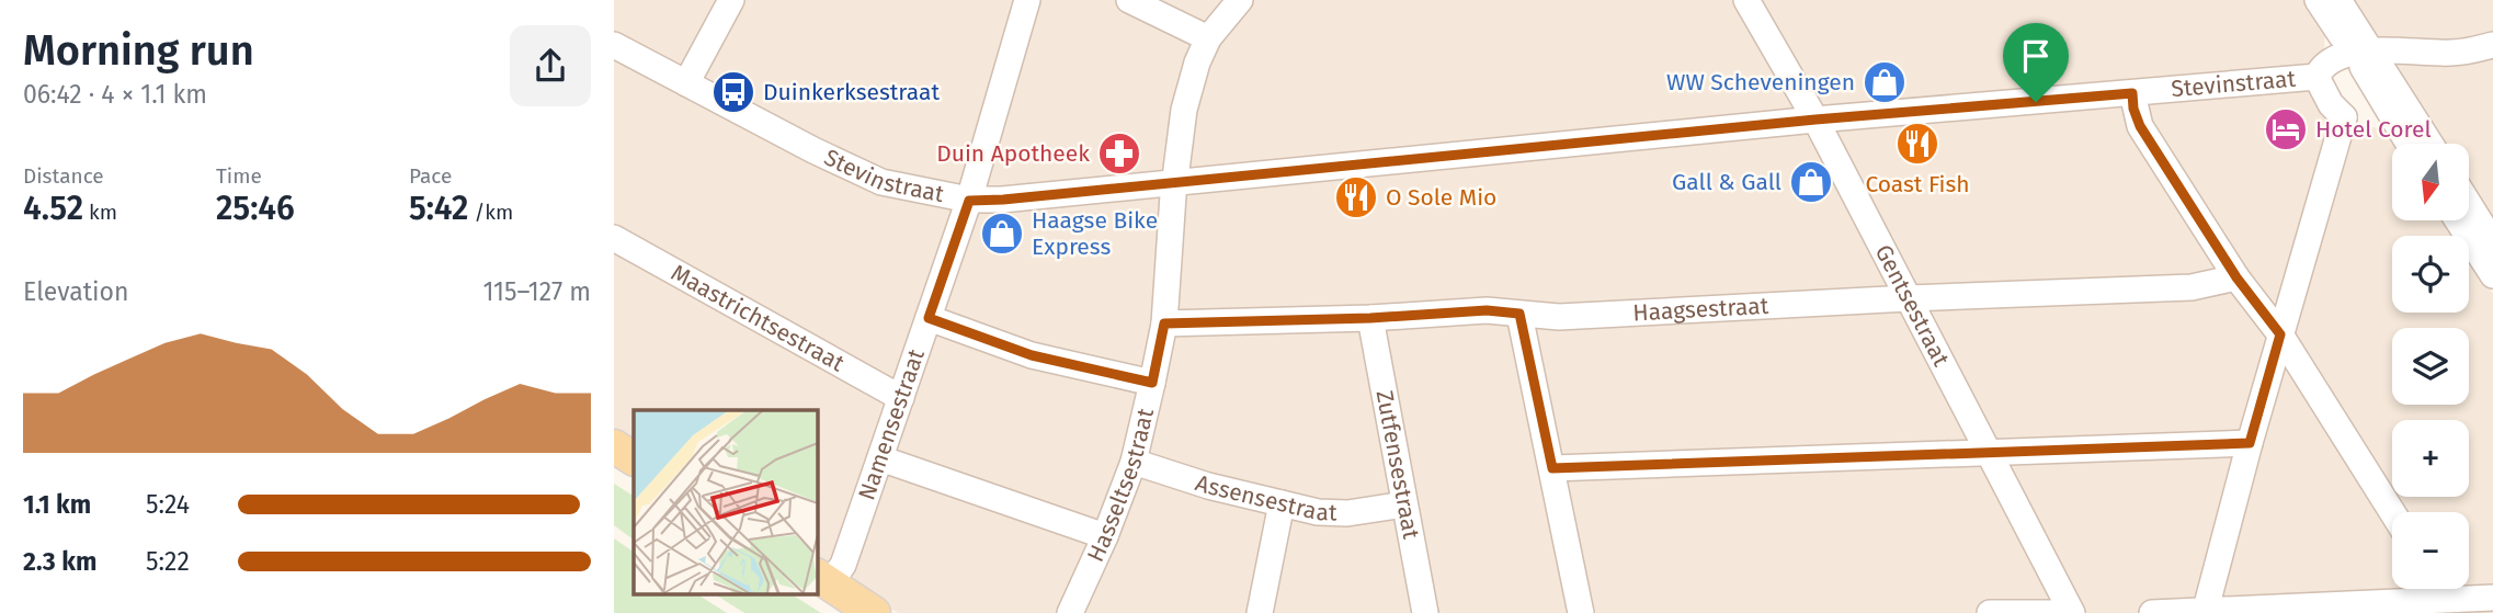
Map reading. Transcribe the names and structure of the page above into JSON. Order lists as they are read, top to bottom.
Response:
{
  "streets": {
    "street": [
      "Stevinstraat",
      "Gentsestraat",
      "Haagsestraat",
      "Maastrichtsestraat",
      "Namensestraat",
      "Zutfensestraat",
      "Hasseltsestraat",
      "Assensestraat"
    ]
  },
  "crossings": [
    ["Stevinstraat", "Gentsestraat"],
    ["Stevinstraat", "Namensestraat"],
    ["Stevinstraat", "Hasseltsestraat"],
    ["Gentsestraat", "Haagsestraat"],
    ["Haagsestraat", "Zutfensestraat"],
    ["Haagsestraat", "Hasseltsestraat"],
    ["Maastrichtsestraat", "Namensestraat"],
    ["Zutfensestraat", "Assensestraat"],
    ["Hasseltsestraat", "Assensestraat"]
  ],
  "places": {
    "shop": ["WW Scheveningen", "Gall & Gall", "Haagse Bike Express"],
    "bus stop": ["Duinkerksestraat"],
    "hotel": ["Hotel Corel"],
    "restaurant": ["Coast Fish", "O Sole Mio"],
    "pharmacy": ["Duin Apotheek"]
  },
  "north": "bottom",
  "page": {
    "heading": ["Morning run", "06:42 · 4 × 1.1 km"],
    "stats": [
      ["Distance", "4.52 km"],
      ["Time", "25:46"],
      ["Pace", "5:42 /km"]
    ],
    "map_buttons": ["+", "−"],
    "chart": ["Elevation", "115–127 m"],
    "list": [
      {
        "name": "1.1 km",
        "note": "5:24"
      },
      {
        "name": "2.3 km",
        "note": "5:22"
      }
    ]
  }
}
